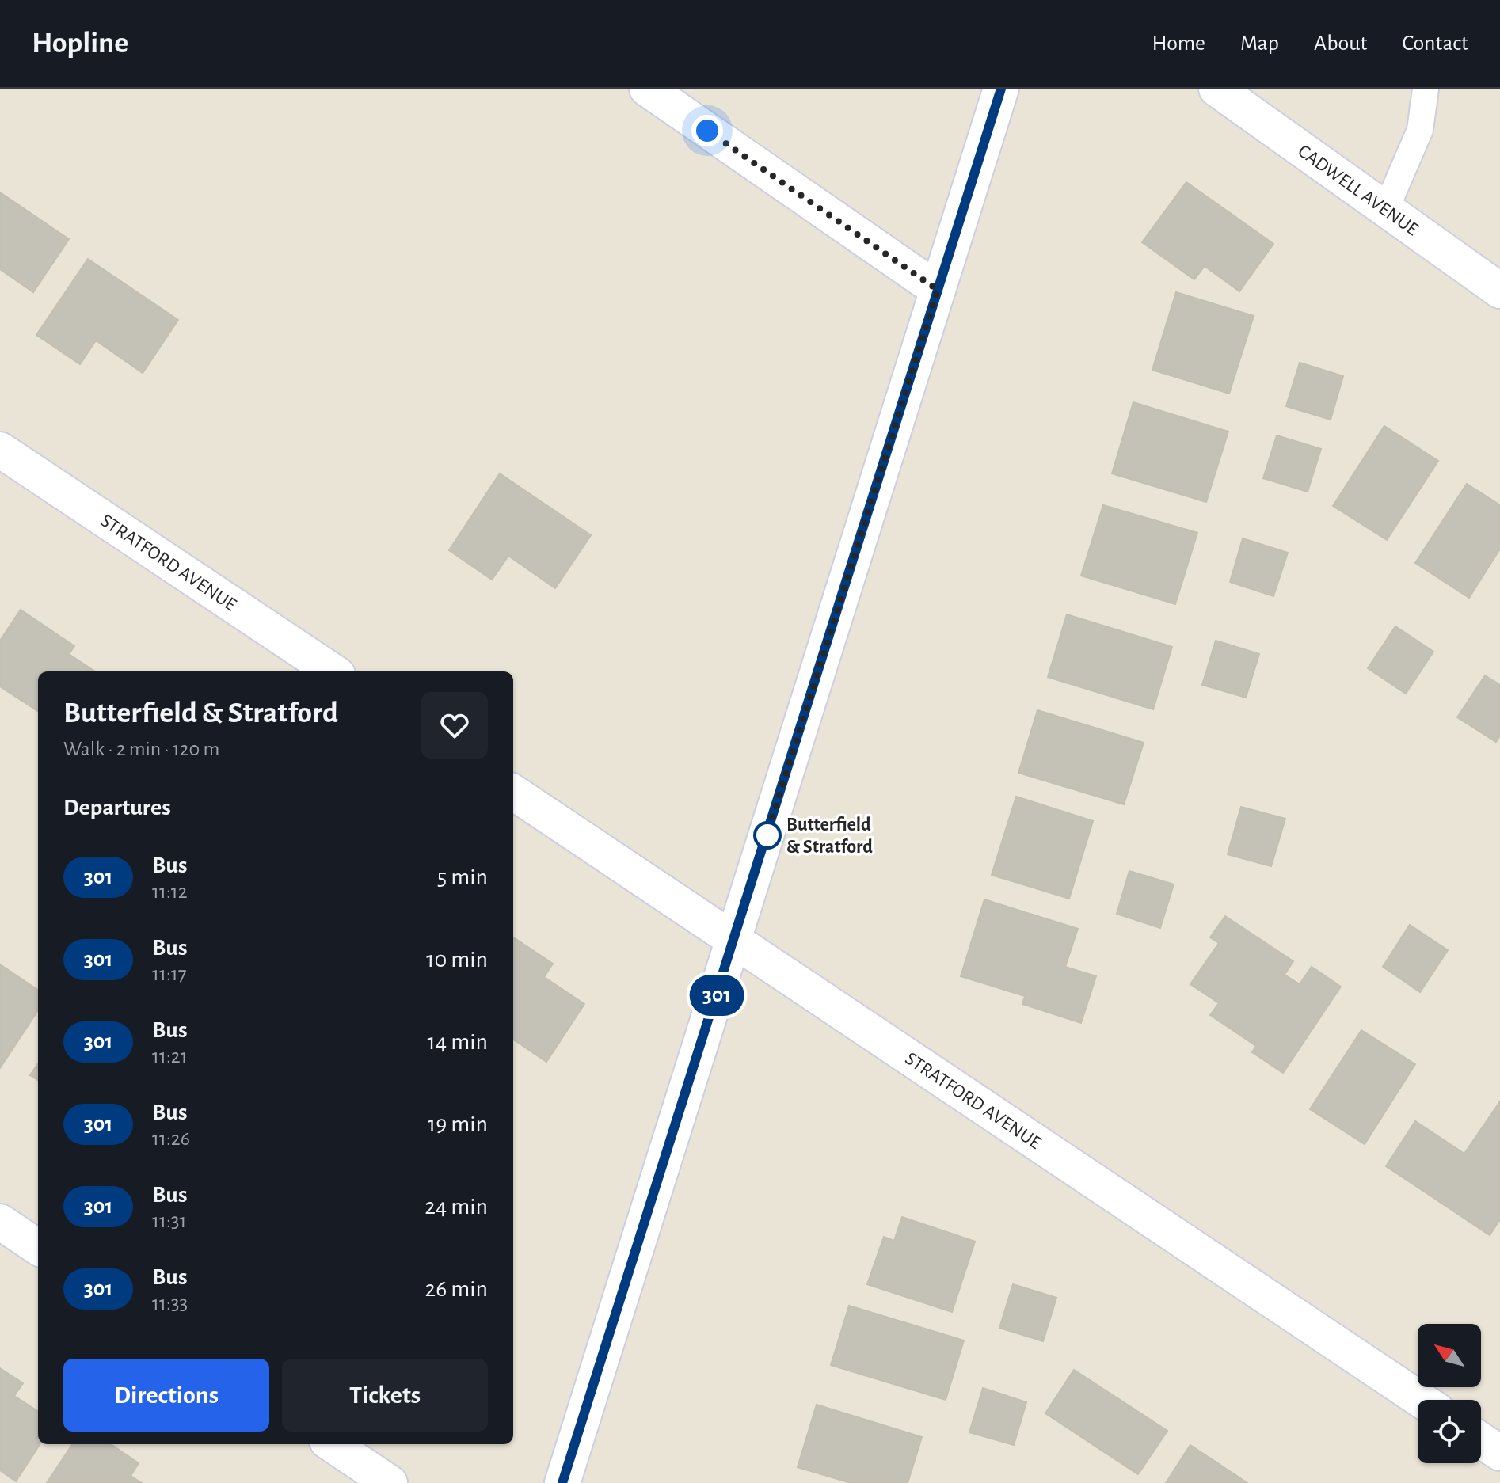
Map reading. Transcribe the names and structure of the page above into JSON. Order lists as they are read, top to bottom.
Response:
{
  "streets": {
    "street": ["CADWELL AVENUE", "STRATFORD AVENUE"]
  },
  "places": ["Butterfield & Stratford"],
  "lines": ["bus line 301"],
  "north": "top left",
  "page": {
    "header": "Hopline",
    "nav": [
      "Home",
      "Map",
      "About",
      "Contact"
    ],
    "on_map": "301",
    "heading": [
      ["Butterfield & Stratford", "Walk · 2 min · 120 m"],
      "Departures"
    ],
    "list": [
      {
        "mark": "301",
        "name": "Bus",
        "note": "11:12",
        "value": "5 min"
      },
      {
        "mark": "301",
        "name": "Bus",
        "note": "11:17",
        "value": "10 min"
      },
      {
        "mark": "301",
        "name": "Bus",
        "note": "11:21",
        "value": "14 min"
      },
      {
        "mark": "301",
        "name": "Bus",
        "note": "11:26",
        "value": "19 min"
      },
      {
        "mark": "301",
        "name": "Bus",
        "note": "11:31",
        "value": "24 min"
      },
      {
        "mark": "301",
        "name": "Bus",
        "note": "11:33",
        "value": "26 min"
      }
    ],
    "buttons": ["Directions", "Tickets"]
  }
}
